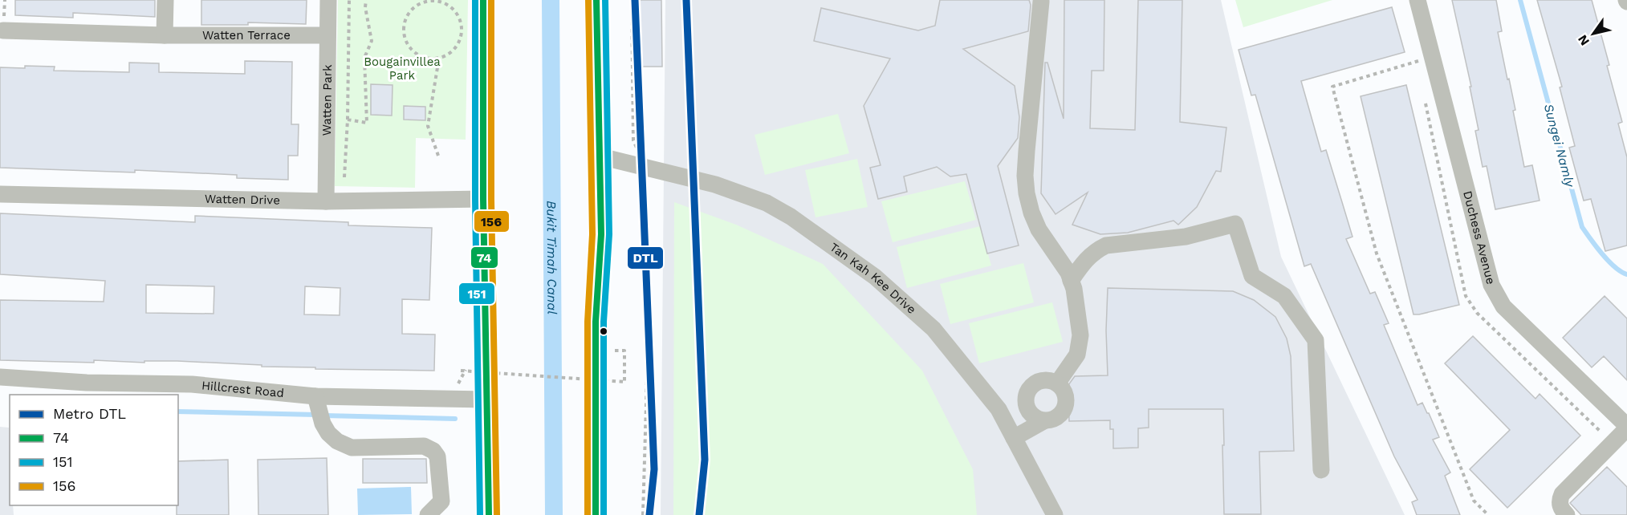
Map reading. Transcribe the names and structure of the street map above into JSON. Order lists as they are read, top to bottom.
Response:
{
  "streets": {
    "street": [
      "Watten Terrace",
      "Watten Park",
      "Watten Drive",
      "Duchess Avenue",
      "Tan Kah Kee Drive",
      "Hillcrest Road"
    ]
  },
  "crossings": [
    ["Watten Terrace", "Watten Park"],
    ["Watten Park", "Watten Drive"]
  ],
  "water": ["Sungei Namly", "Bukit Timah Canal"],
  "parks": ["Bougainvillea Park"],
  "lines": [
    "metro line DTL",
    "transit line 74",
    "transit line 151",
    "transit line 156"
  ],
  "legend": [
    "Metro DTL",
    "74",
    "151",
    "156"
  ],
  "north": "bottom left"
}
